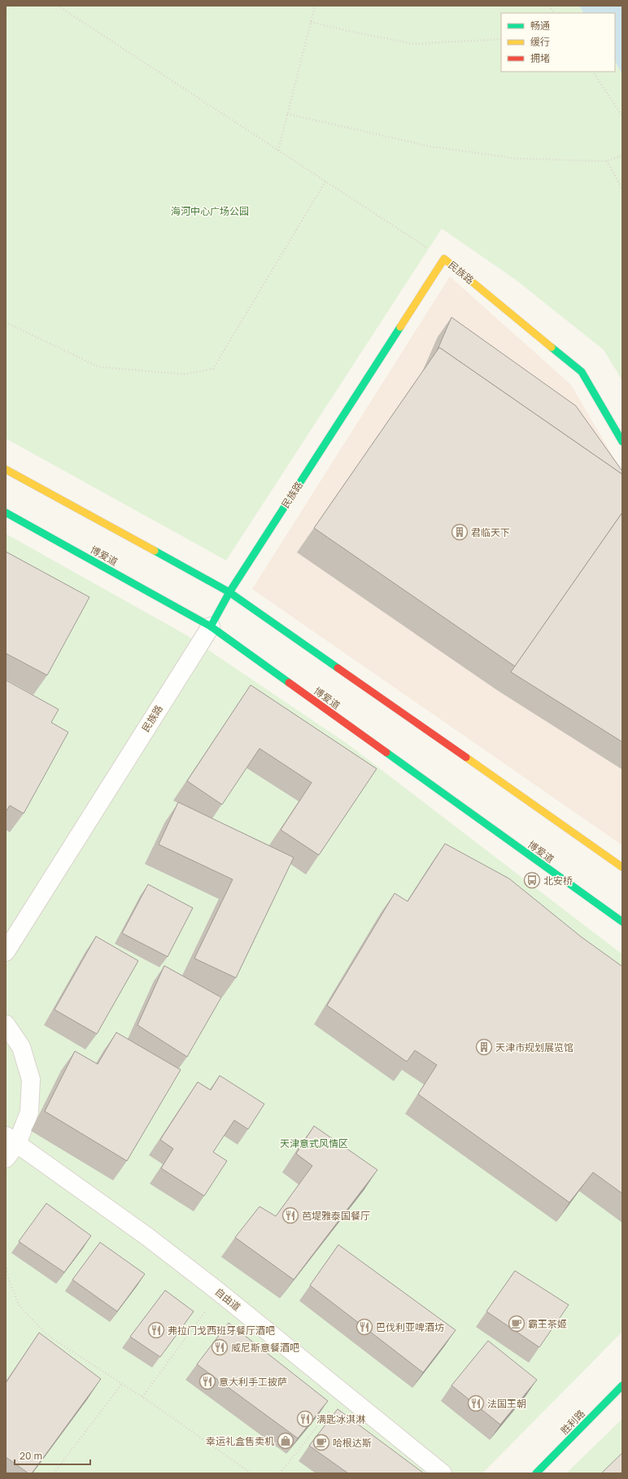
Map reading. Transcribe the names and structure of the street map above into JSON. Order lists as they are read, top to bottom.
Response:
{
  "streets": {
    "main road": ["民族路", "博爱道", "胜利路"],
    "street": ["自由道"]
  },
  "crossings": [
    ["民族路", "博爱道"]
  ],
  "parks": ["海河中心广场公园", "天津意式风情区"],
  "places": {
    "building": ["君临天下", "天津市规划展览馆"],
    "bus stop": ["北安桥"],
    "restaurant": [
      "芭堤雅泰国餐厅",
      "巴伐利亚啤酒坊",
      "弗拉门戈西班牙餐厅酒吧",
      "威尼斯意餐酒吧",
      "意大利手工披萨",
      "法国王朝",
      "满匙冰淇淋"
    ],
    "cafe": ["霸王茶姬", "哈根达斯"],
    "shop": ["幸运礼盒售卖机"]
  },
  "legend": ["畅通", "缓行", "拥堵"],
  "scale_bar": "20 m"
}
